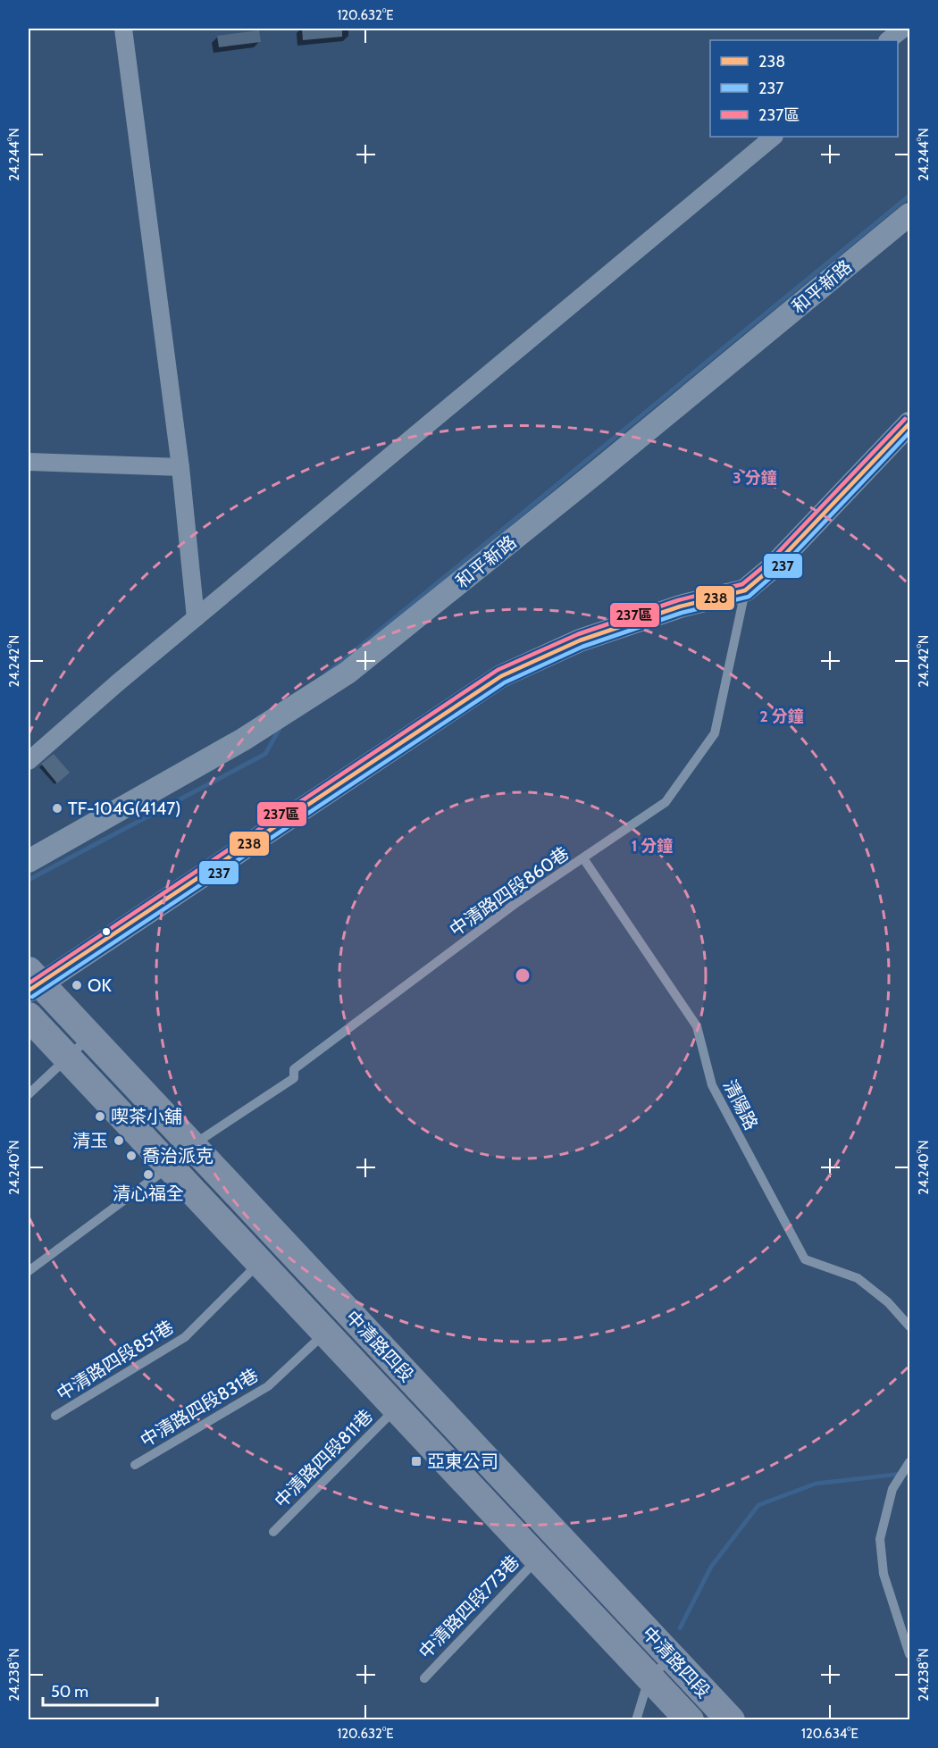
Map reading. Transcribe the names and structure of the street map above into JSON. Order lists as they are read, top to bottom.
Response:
{
  "streets": {
    "main road": ["中清路四段"],
    "street": ["和平新路"],
    "lane": [
      "中清路四段860巷",
      "清陽路",
      "中清路四段851巷",
      "中清路四段831巷",
      "中清路四段811巷",
      "中清路四段773巷"
    ]
  },
  "crossings": [
    ["中清路四段860巷", "清陽路"],
    ["中清路四段860巷", "中清路四段"],
    ["中清路四段", "中清路四段851巷"],
    ["中清路四段", "中清路四段831巷"],
    ["中清路四段", "中清路四段811巷"],
    ["中清路四段", "中清路四段773巷"]
  ],
  "places": {
    "other": [
      "TF-104G(4147)",
      "OK",
      "喫茶小舖",
      "清玉",
      "喬治派克",
      "清心福全"
    ],
    "transit": ["亞東公司"]
  },
  "lines": ["transit line 237區", "transit line 238", "transit line 237"],
  "legend": ["238", "237", "237區"],
  "scale_bar": "50 m",
  "coordinates": [
    "120.632°E",
    "24.244°N",
    "24.242°N",
    "24.240°N",
    "24.238°N",
    "120.634°E"
  ],
  "rings": ["3 分鐘", "2 分鐘", "1 分鐘"]
}
